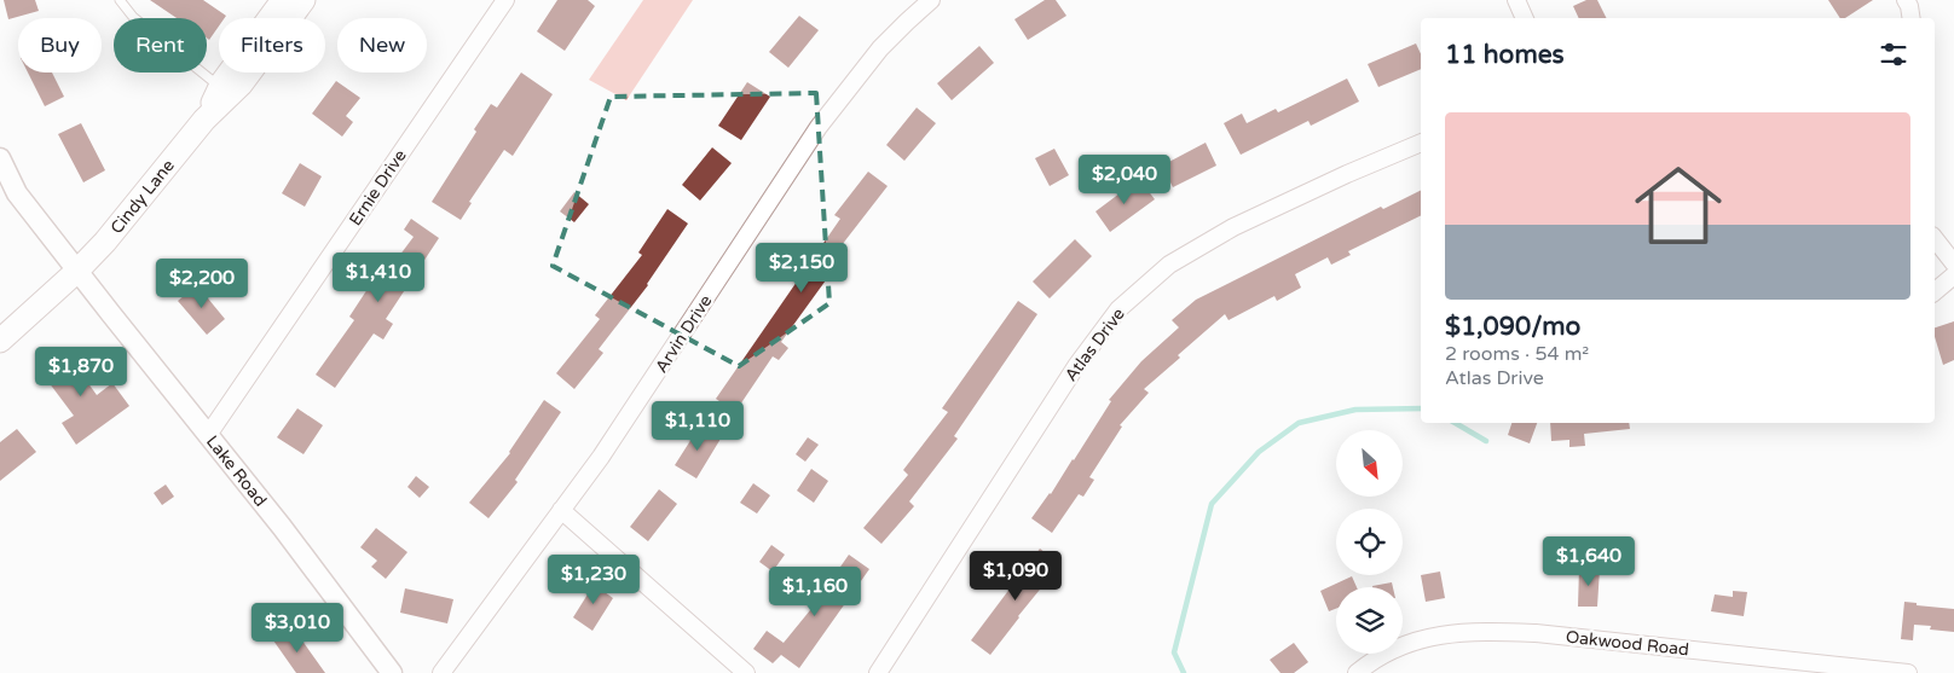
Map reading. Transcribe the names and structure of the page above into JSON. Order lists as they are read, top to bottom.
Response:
{
  "streets": {
    "main road": ["Cindy Lane"],
    "street": [
      "Ernie Drive",
      "Arvin Drive",
      "Atlas Drive",
      "Lake Road",
      "Oakwood Road"
    ]
  },
  "crossings": [
    ["Ernie Drive", "Lake Road"],
    ["Cindy Lane", "Lake Road"]
  ],
  "north": "bottom right",
  "page": {
    "chip": [
      "Buy",
      "Rent",
      "Filters",
      "New"
    ],
    "heading": "11 homes",
    "list": [
      {
        "name": "$1,090/mo",
        "note": "2 rooms · 54 m² · Atlas Drive"
      }
    ],
    "price": [
      "$2,040",
      "$2,150",
      "$1,410",
      "$2,200",
      "$1,870",
      "$1,110",
      "$1,640",
      "$1,090",
      "$1,230",
      "$1,160",
      "$3,010"
    ]
  }
}
